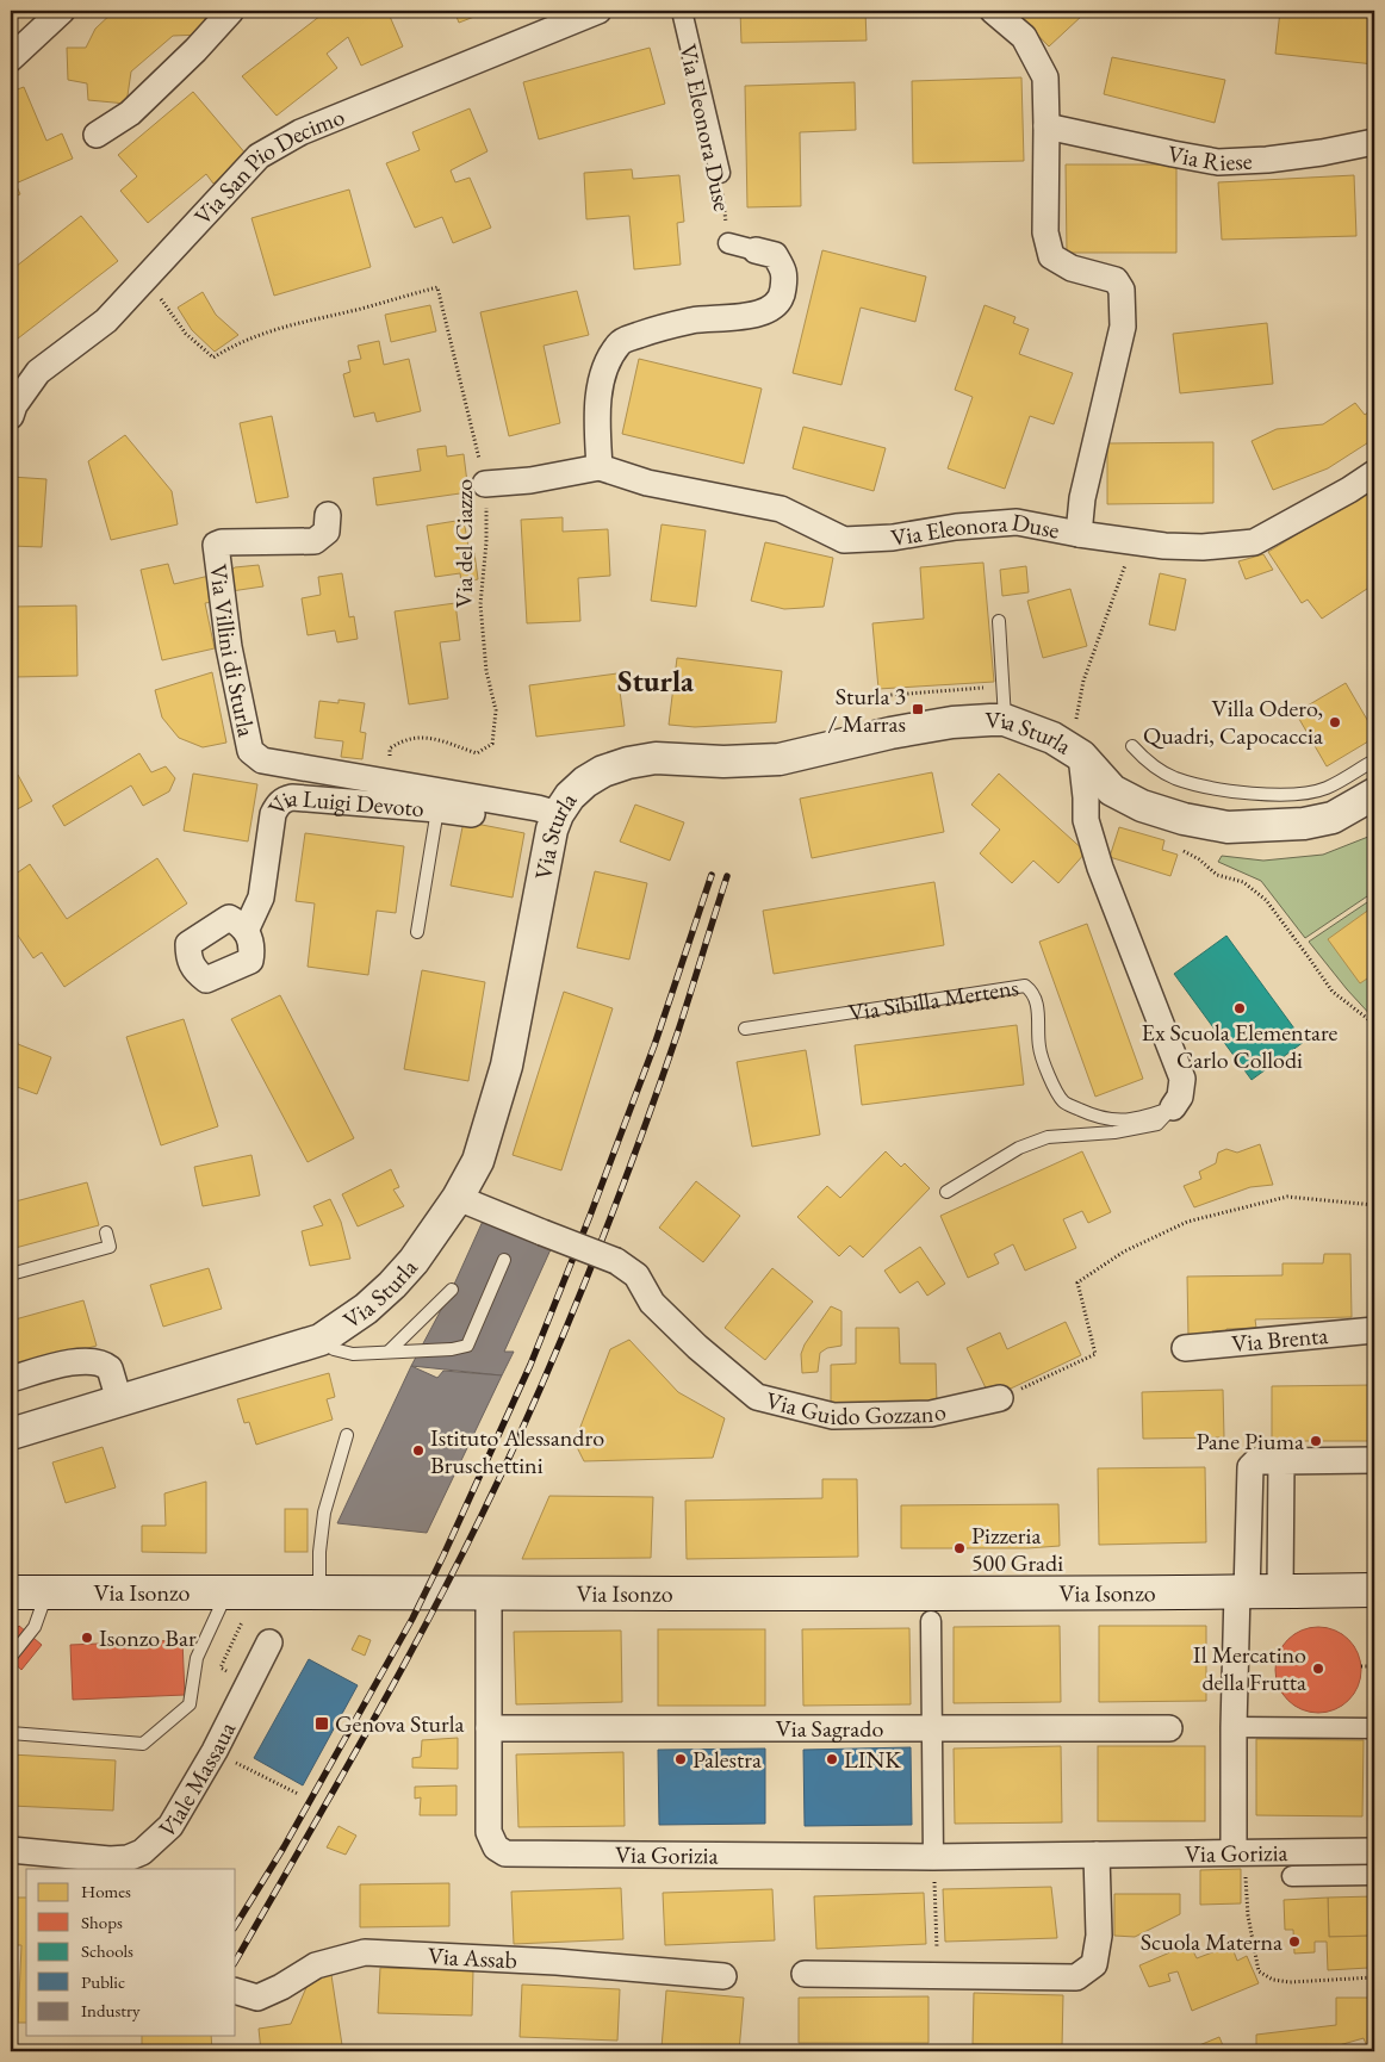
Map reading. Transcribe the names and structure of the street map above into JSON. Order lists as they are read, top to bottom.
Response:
{
  "streets": {
    "main road": ["Via Isonzo"],
    "street": [
      "Via Eleonora Duse",
      "Via Riese",
      "Via San Pio Decimo",
      "Via Villini di Sturla",
      "Via Sturla",
      "Via Luigi Devoto",
      "Via Brenta",
      "Via Guido Gozzano",
      "Via Sagrado",
      "Viale Massaua",
      "Via Gorizia",
      "Via Assab"
    ],
    "lane": ["Via Sibilla Mertens"],
    "path": ["Via del Ciazzo"]
  },
  "crossings": [
    ["Via Eleonora Duse", "Via Riese"],
    ["Via Eleonora Duse", "Via del Ciazzo"],
    ["Via San Pio Decimo", "Via del Ciazzo"],
    ["Via Villini di Sturla", "Via Sturla"],
    ["Via Villini di Sturla", "Via Luigi Devoto"],
    ["Via Sturla", "Via Luigi Devoto"],
    ["Via Sturla", "Via Guido Gozzano"],
    ["Via Isonzo", "Via Gorizia"],
    ["Via Sagrado", "Via Gorizia"]
  ],
  "districts": ["Sturla"],
  "places": {
    "transit": ["Sturla 3 / Marras", "Genova Sturla"],
    "other": [
      "Villa Odero, Quadri, Capocaccia",
      "Ex Scuola Elementare Carlo Collodi",
      "Pane Piuma",
      "Istituto Alessandro Bruschettini",
      "Pizzeria 500 Gradi",
      "Isonzo Bar",
      "Il Mercatino della Frutta",
      "Palestra",
      "LINK",
      "Scuola Materna"
    ]
  },
  "legend": [
    "Homes",
    "Shops",
    "Schools",
    "Public",
    "Industry"
  ]
}
